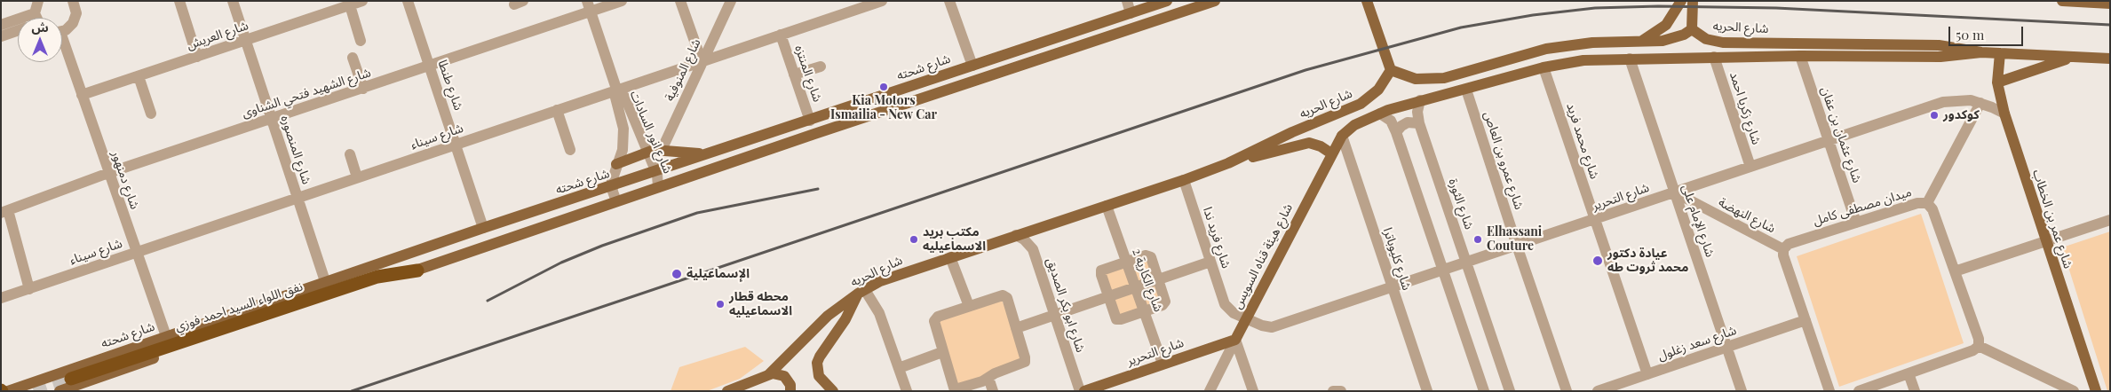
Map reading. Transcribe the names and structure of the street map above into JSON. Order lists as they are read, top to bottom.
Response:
{
  "streets": {
    "highway": ["نفق اللواء السيد احمد فوزي"],
    "main road": [
      "شارع الحريه",
      "شارع شحته",
      "شارع التحرير",
      "شارع عمر بن الخطاب",
      "شارع هيئة قناه السويس"
    ],
    "street": [
      "شارع العريش",
      "شارع المنوفية",
      "شارع المنتزه",
      "شارع طنطا",
      "شارع الشهيد فتحي الشناوى",
      "شارع زكريا احمد",
      "شارع انور السادات",
      "شارع عثمان بن عفان",
      "شارع سيناء",
      "شارع محمد فريد",
      "شارع المنصوره",
      "شارع عمرو بن العاص",
      "شارع دمنهور",
      "شارع الثورة",
      "ميدان مصطفى كامل",
      "شارع النهضة",
      "شارع الإمام على",
      "شارع فريد ندا",
      "شارع كليوباترا",
      "شارع الكارية 2",
      "شارع ابو بكر الصديق",
      "شارع سعد زغلول"
    ]
  },
  "crossings": [
    ["شارع الحريه", "شارع زكريا احمد"],
    ["شارع الحريه", "شارع عثمان بن عفان"],
    ["شارع الحريه", "شارع محمد فريد"],
    ["شارع الحريه", "شارع عمرو بن العاص"],
    ["شارع الحريه", "شارع الثورة"],
    ["شارع الحريه", "شارع عمر بن الخطاب"],
    ["شارع الحريه", "شارع الإمام على"],
    ["شارع الحريه", "شارع فريد ندا"],
    ["شارع الحريه", "شارع هيئة قناه السويس"],
    ["شارع الحريه", "شارع كليوباترا"],
    ["شارع الحريه", "شارع الكارية 2"],
    ["شارع الحريه", "شارع ابو بكر الصديق"],
    ["شارع العريش", "شارع المنصوره"],
    ["شارع العريش", "شارع دمنهور"],
    ["شارع شحته", "شارع المنتزه"],
    ["شارع شحته", "شارع طنطا"],
    ["شارع شحته", "شارع انور السادات"],
    ["شارع شحته", "شارع المنصوره"],
    ["شارع شحته", "شارع دمنهور"],
    ["شارع المنوفية", "شارع سيناء"],
    ["شارع المنتزه", "شارع سيناء"],
    ["شارع طنطا", "شارع الشهيد فتحي الشناوى"],
    ["شارع طنطا", "شارع سيناء"],
    ["شارع الشهيد فتحي الشناوى", "شارع انور السادات"],
    ["شارع الشهيد فتحي الشناوى", "شارع المنصوره"],
    ["شارع الشهيد فتحي الشناوى", "شارع دمنهور"],
    ["شارع زكريا احمد", "شارع التحرير"],
    ["شارع انور السادات", "شارع سيناء"],
    ["شارع عثمان بن عفان", "شارع التحرير"],
    ["شارع عثمان بن عفان", "ميدان مصطفى كامل"],
    ["شارع سيناء", "شارع المنصوره"],
    ["شارع سيناء", "شارع دمنهور"],
    ["شارع محمد فريد", "شارع التحرير"],
    ["شارع محمد فريد", "شارع سعد زغلول"],
    ["شارع عمرو بن العاص", "شارع التحرير"],
    ["شارع التحرير", "شارع الثورة"],
    ["شارع التحرير", "شارع النهضة"],
    ["شارع التحرير", "شارع عمر بن الخطاب"],
    ["شارع التحرير", "شارع الإمام على"],
    ["شارع التحرير", "شارع فريد ندا"],
    ["شارع التحرير", "شارع هيئة قناه السويس"],
    ["شارع التحرير", "شارع كليوباترا"],
    ["شارع التحرير", "شارع الكارية 2"],
    ["ميدان مصطفى كامل", "شارع النهضة"],
    ["شارع النهضة", "شارع الإمام على"],
    ["شارع الإمام على", "شارع سعد زغلول"],
    ["شارع فريد ندا", "شارع هيئة قناه السويس"],
    ["شارع هيئة قناه السويس", "شارع كليوباترا"]
  ],
  "places": [
    "Kia Motors Ismailia - New Car",
    "كوكدور",
    "مكتب بريد الاسماعيليه",
    "Elhassani Couture",
    "عيادة دكتور محمد ثروت طه",
    "الإسماعيلية",
    "محطه قطار الاسماعيليه"
  ],
  "scale_bar": "50 m",
  "north": "top"
}
